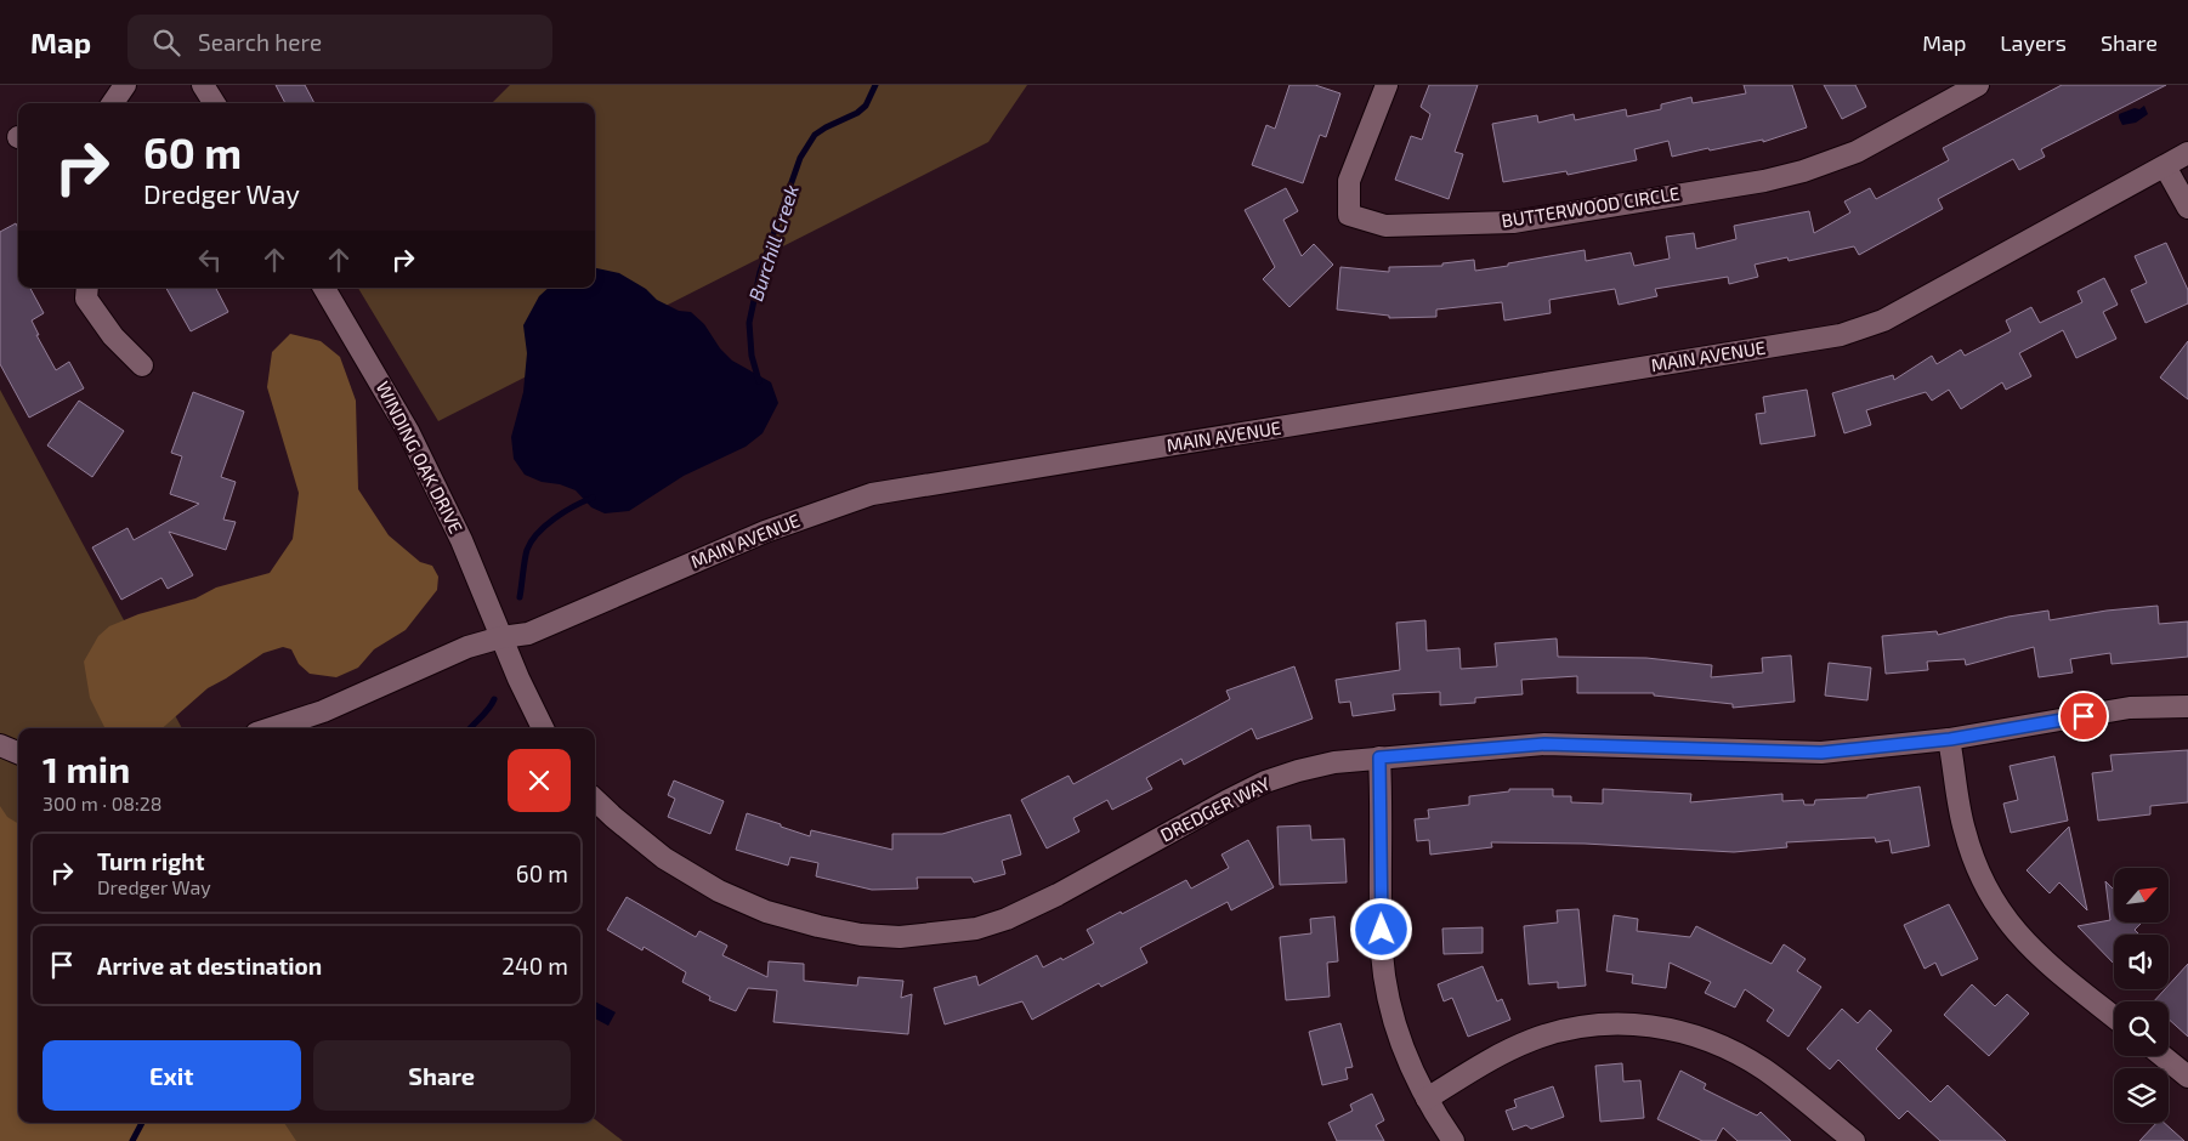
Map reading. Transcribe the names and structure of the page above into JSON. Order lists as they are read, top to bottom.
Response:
{
  "streets": {
    "street": [
      "BUTTERWOOD CIRCLE",
      "MAIN AVENUE",
      "WINDING OAK DRIVE",
      "DREDGER WAY"
    ]
  },
  "crossings": [
    ["MAIN AVENUE", "WINDING OAK DRIVE"]
  ],
  "water": ["Burchill Creek"],
  "north": "top right",
  "page": {
    "header": "Map",
    "search": "Search here",
    "nav": ["Map", "Layers", "Share"],
    "turn": ["60 m", "Dredger Way"],
    "heading": ["1 min", "300 m · 08:28"],
    "list": [
      {
        "name": "Turn right",
        "note": "Dredger Way",
        "value": "60 m"
      },
      {
        "name": "Arrive at destination",
        "value": "240 m"
      }
    ],
    "buttons": ["Exit", "Share"]
  }
}
